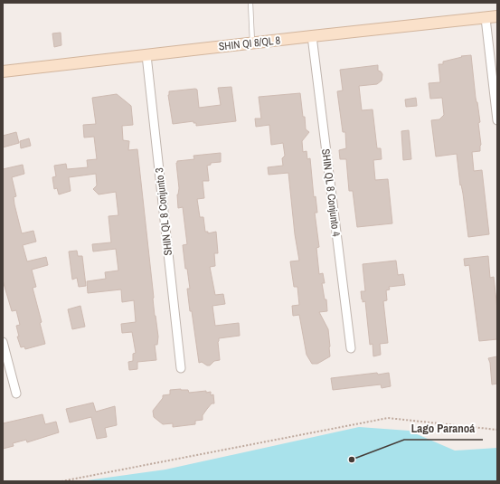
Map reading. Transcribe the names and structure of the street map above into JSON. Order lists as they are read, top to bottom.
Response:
{
  "streets": {
    "street": ["SHIN QI 8/QL 8", "SHIN QL 8 Conjunto 4", "SHIN QL 8 Conjunto 3"]
  },
  "crossings": [
    ["SHIN QI 8/QL 8", "SHIN QL 8 Conjunto 4"],
    ["SHIN QI 8/QL 8", "SHIN QL 8 Conjunto 3"]
  ],
  "places": ["Lago Paranoá"]
}
